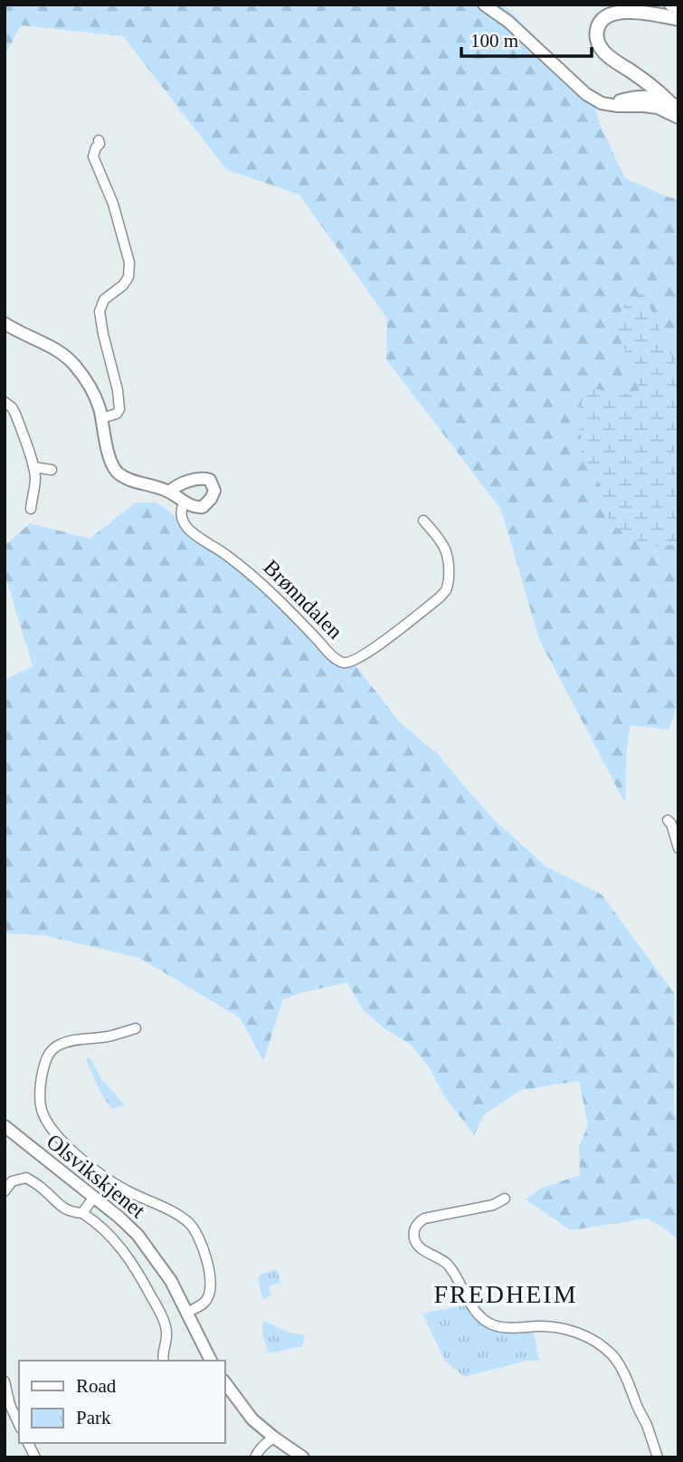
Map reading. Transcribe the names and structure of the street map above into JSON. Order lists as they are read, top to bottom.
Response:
{
  "streets": {
    "main road": ["Olsvikskjenet"],
    "street": ["Brønndalen"]
  },
  "districts": ["FREDHEIM"],
  "legend": ["Road", "Park"],
  "scale_bar": "100 m"
}
